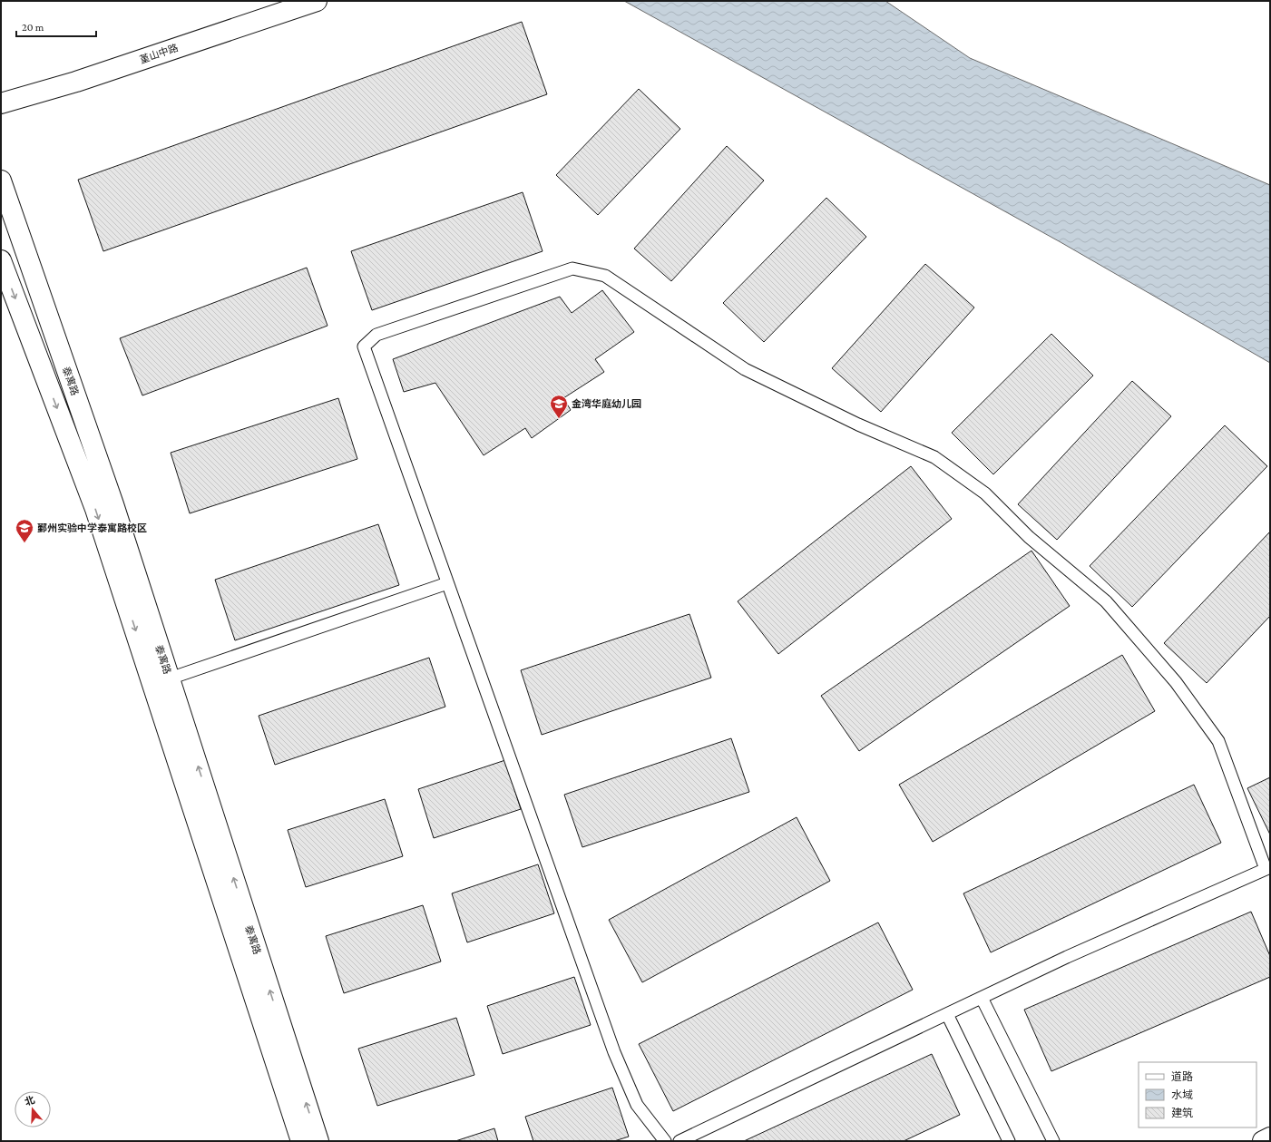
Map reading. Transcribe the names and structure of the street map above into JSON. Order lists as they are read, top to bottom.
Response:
{
  "streets": {
    "main road": ["堇山中路", "泰寓路"]
  },
  "places": {
    "school or university": ["金湾华庭幼儿园", "鄞州实验中学泰寓路校区"]
  },
  "legend": ["道路", "水域", "建筑"],
  "scale_bar": "20 m",
  "north": "top"
}
